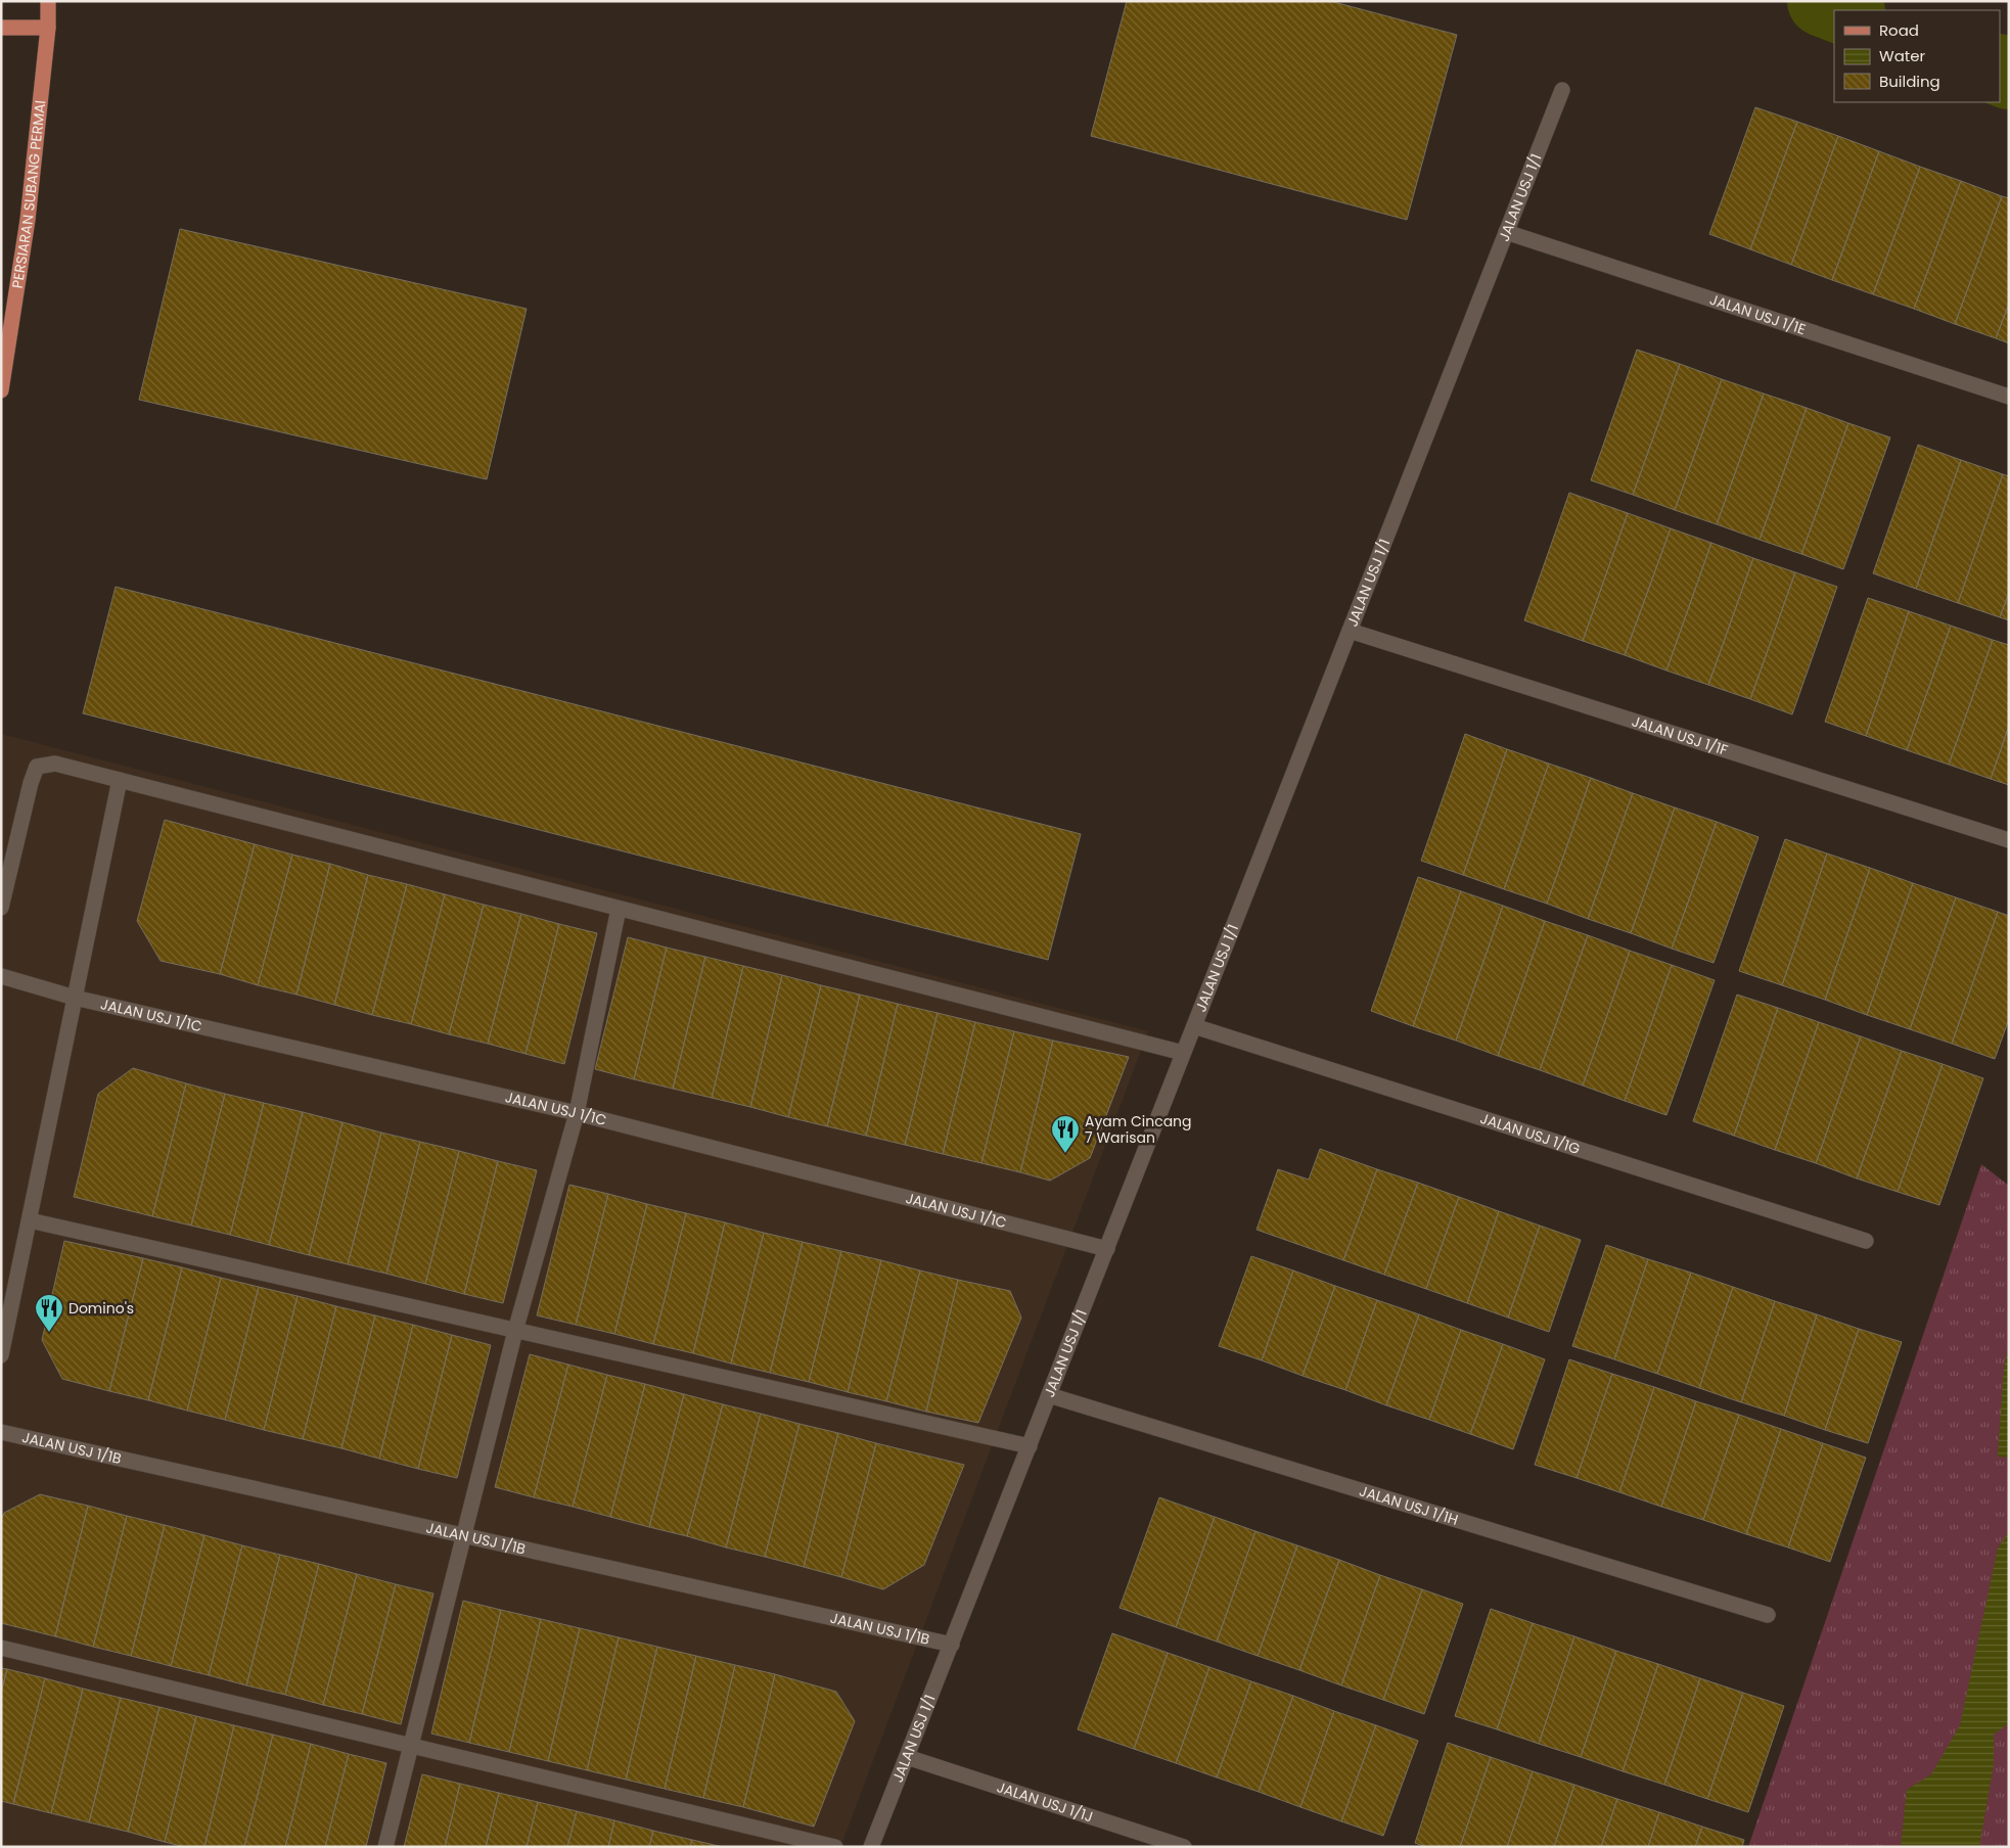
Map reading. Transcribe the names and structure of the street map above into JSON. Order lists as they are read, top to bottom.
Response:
{
  "streets": {
    "main road": ["PERSIARAN SUBANG PERMAI"],
    "street": [
      "JALAN USJ 1/1",
      "JALAN USJ 1/1E",
      "JALAN USJ 1/1F",
      "JALAN USJ 1/1C",
      "JALAN USJ 1/1G",
      "JALAN USJ 1/1B",
      "JALAN USJ 1/1H",
      "JALAN USJ 1/1J"
    ]
  },
  "crossings": [
    ["JALAN USJ 1/1", "JALAN USJ 1/1E"],
    ["JALAN USJ 1/1", "JALAN USJ 1/1F"],
    ["JALAN USJ 1/1", "JALAN USJ 1/1C"],
    ["JALAN USJ 1/1", "JALAN USJ 1/1G"],
    ["JALAN USJ 1/1", "JALAN USJ 1/1B"],
    ["JALAN USJ 1/1", "JALAN USJ 1/1H"],
    ["JALAN USJ 1/1", "JALAN USJ 1/1J"]
  ],
  "places": {
    "restaurant": ["Ayam Cincang 7 Warisan", "Domino's"]
  },
  "legend": ["Road", "Water", "Building"]
}
